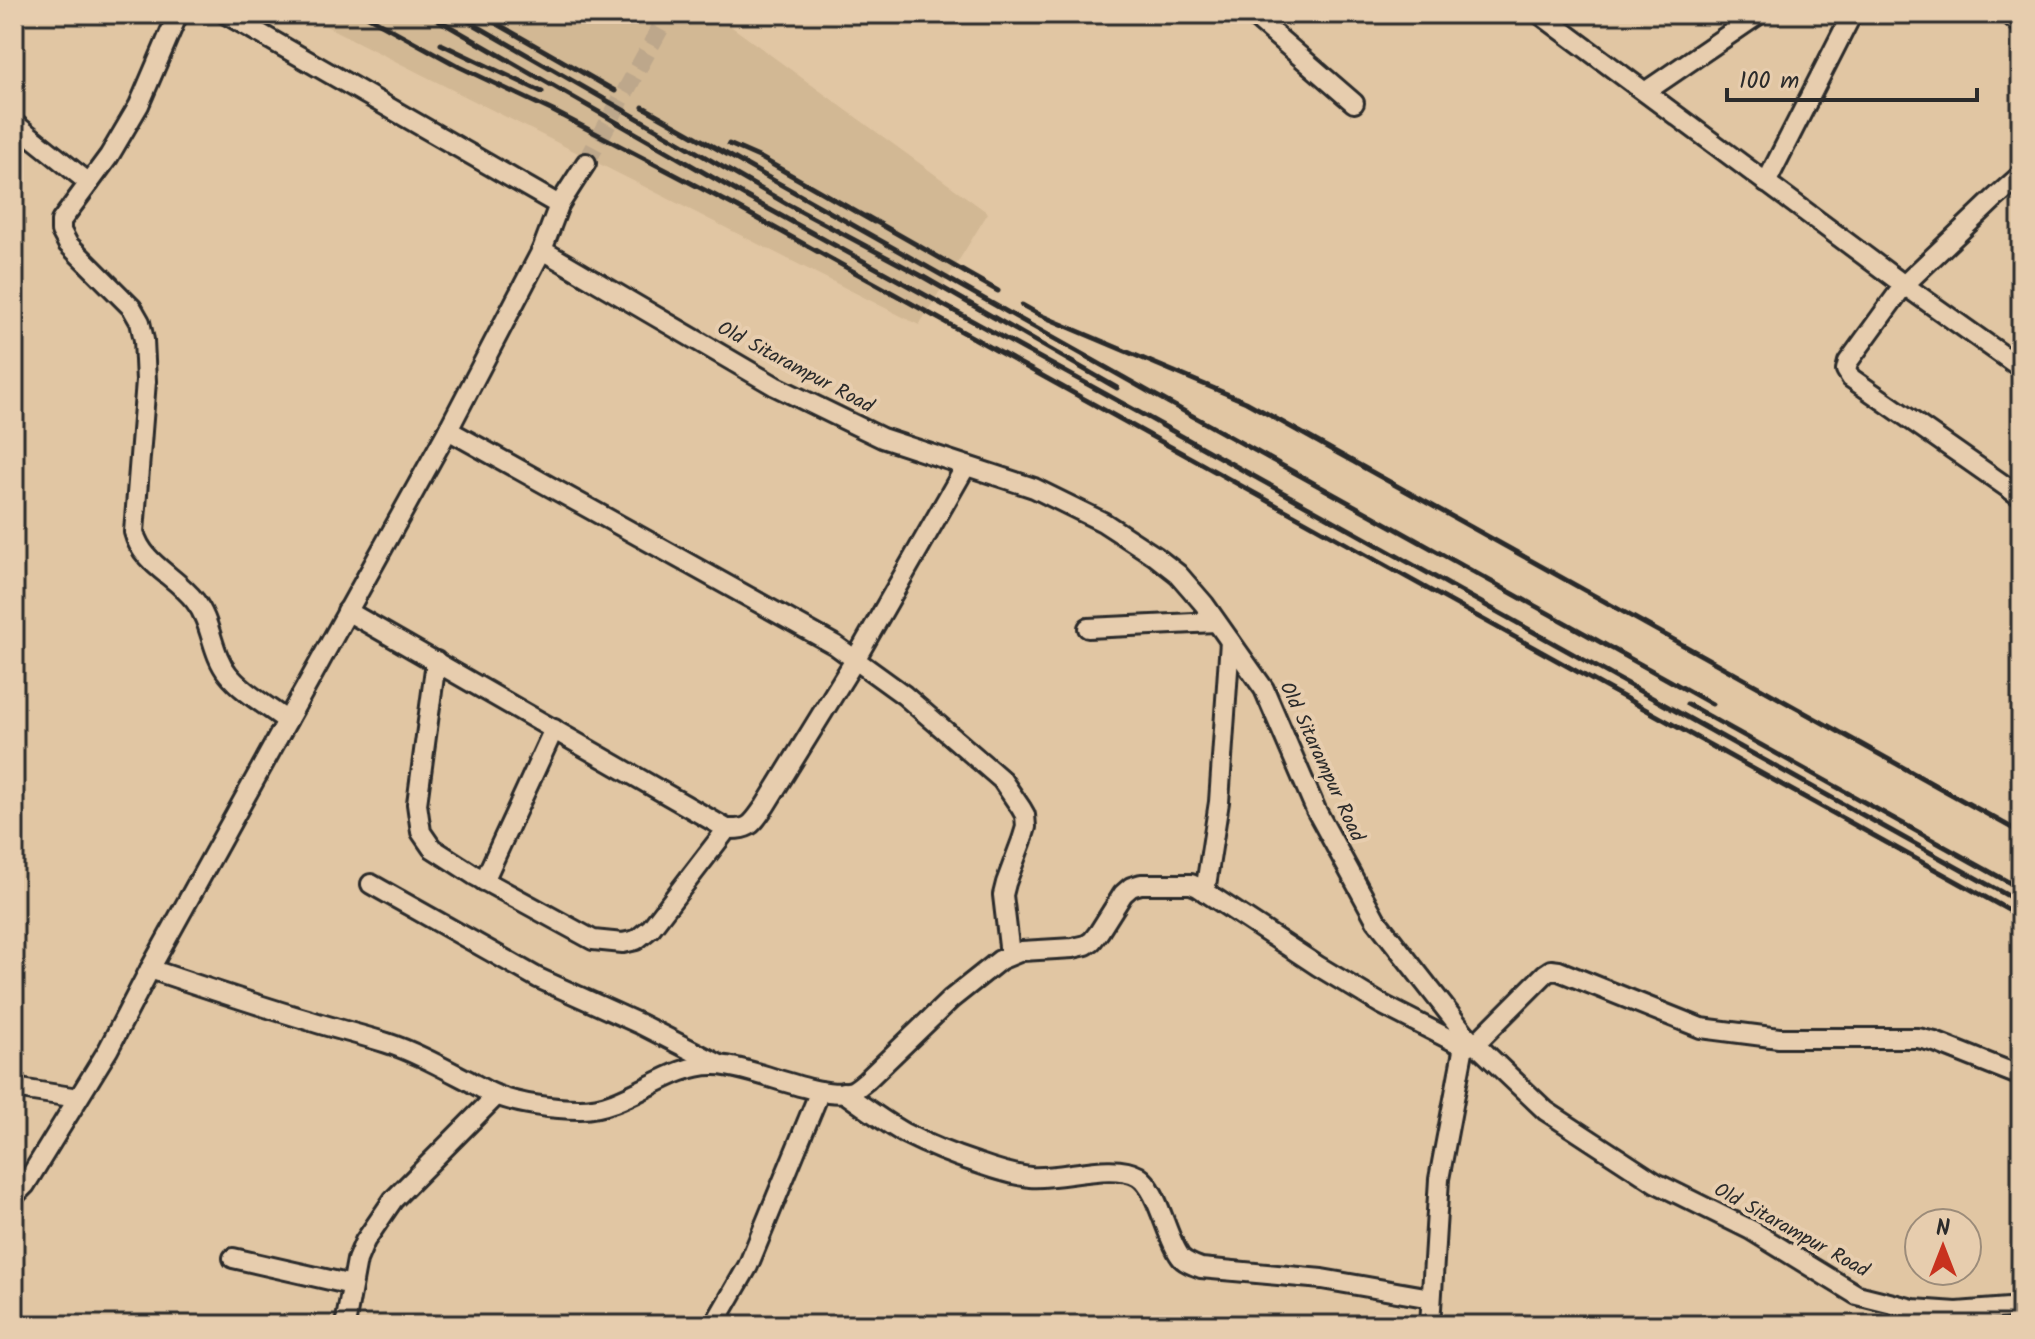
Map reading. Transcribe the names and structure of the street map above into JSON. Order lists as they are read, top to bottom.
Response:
{
  "streets": {
    "street": ["Old Sitarampur Road"]
  },
  "scale_bar": "100 m",
  "north": "top"
}
